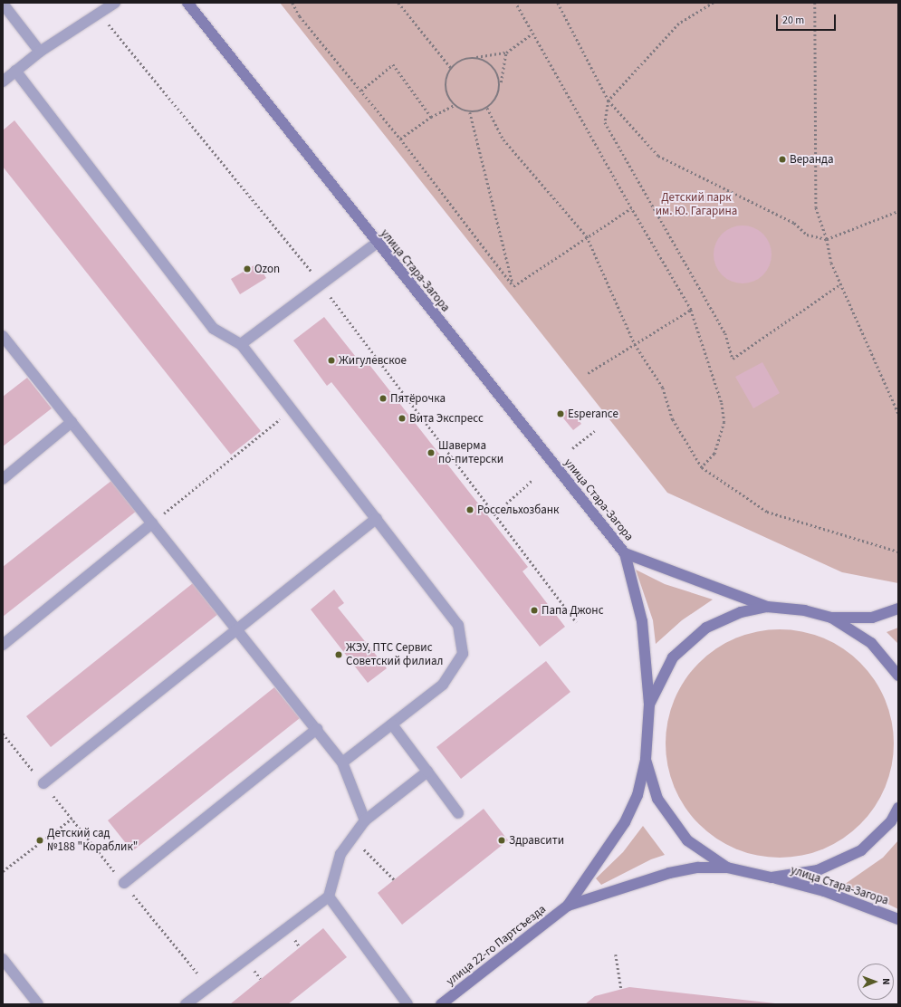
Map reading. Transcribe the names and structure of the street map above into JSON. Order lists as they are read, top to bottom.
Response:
{
  "streets": {
    "main road": ["улица Стара-Загора", "улица 22-го Партсъезда"]
  },
  "crossings": [
    ["улица Стара-Загора", "улица 22-го Партсъезда"]
  ],
  "parks": ["Детский парк им. Ю. Гагарина"],
  "places": [
    "Веранда",
    "Ozon",
    "Жигулевское",
    "Пятёрочка",
    "Esperance",
    "Вита Экспресс",
    "Шаверма по-питерски",
    "Россельхозбанк",
    "Папа Джонс",
    "ЖЭУ, ПТС Сервис Советский филиал",
    "Детский сад №188 \"Кораблик\"",
    "Здравсити"
  ],
  "scale_bar": "20 m",
  "north": "right"
}
